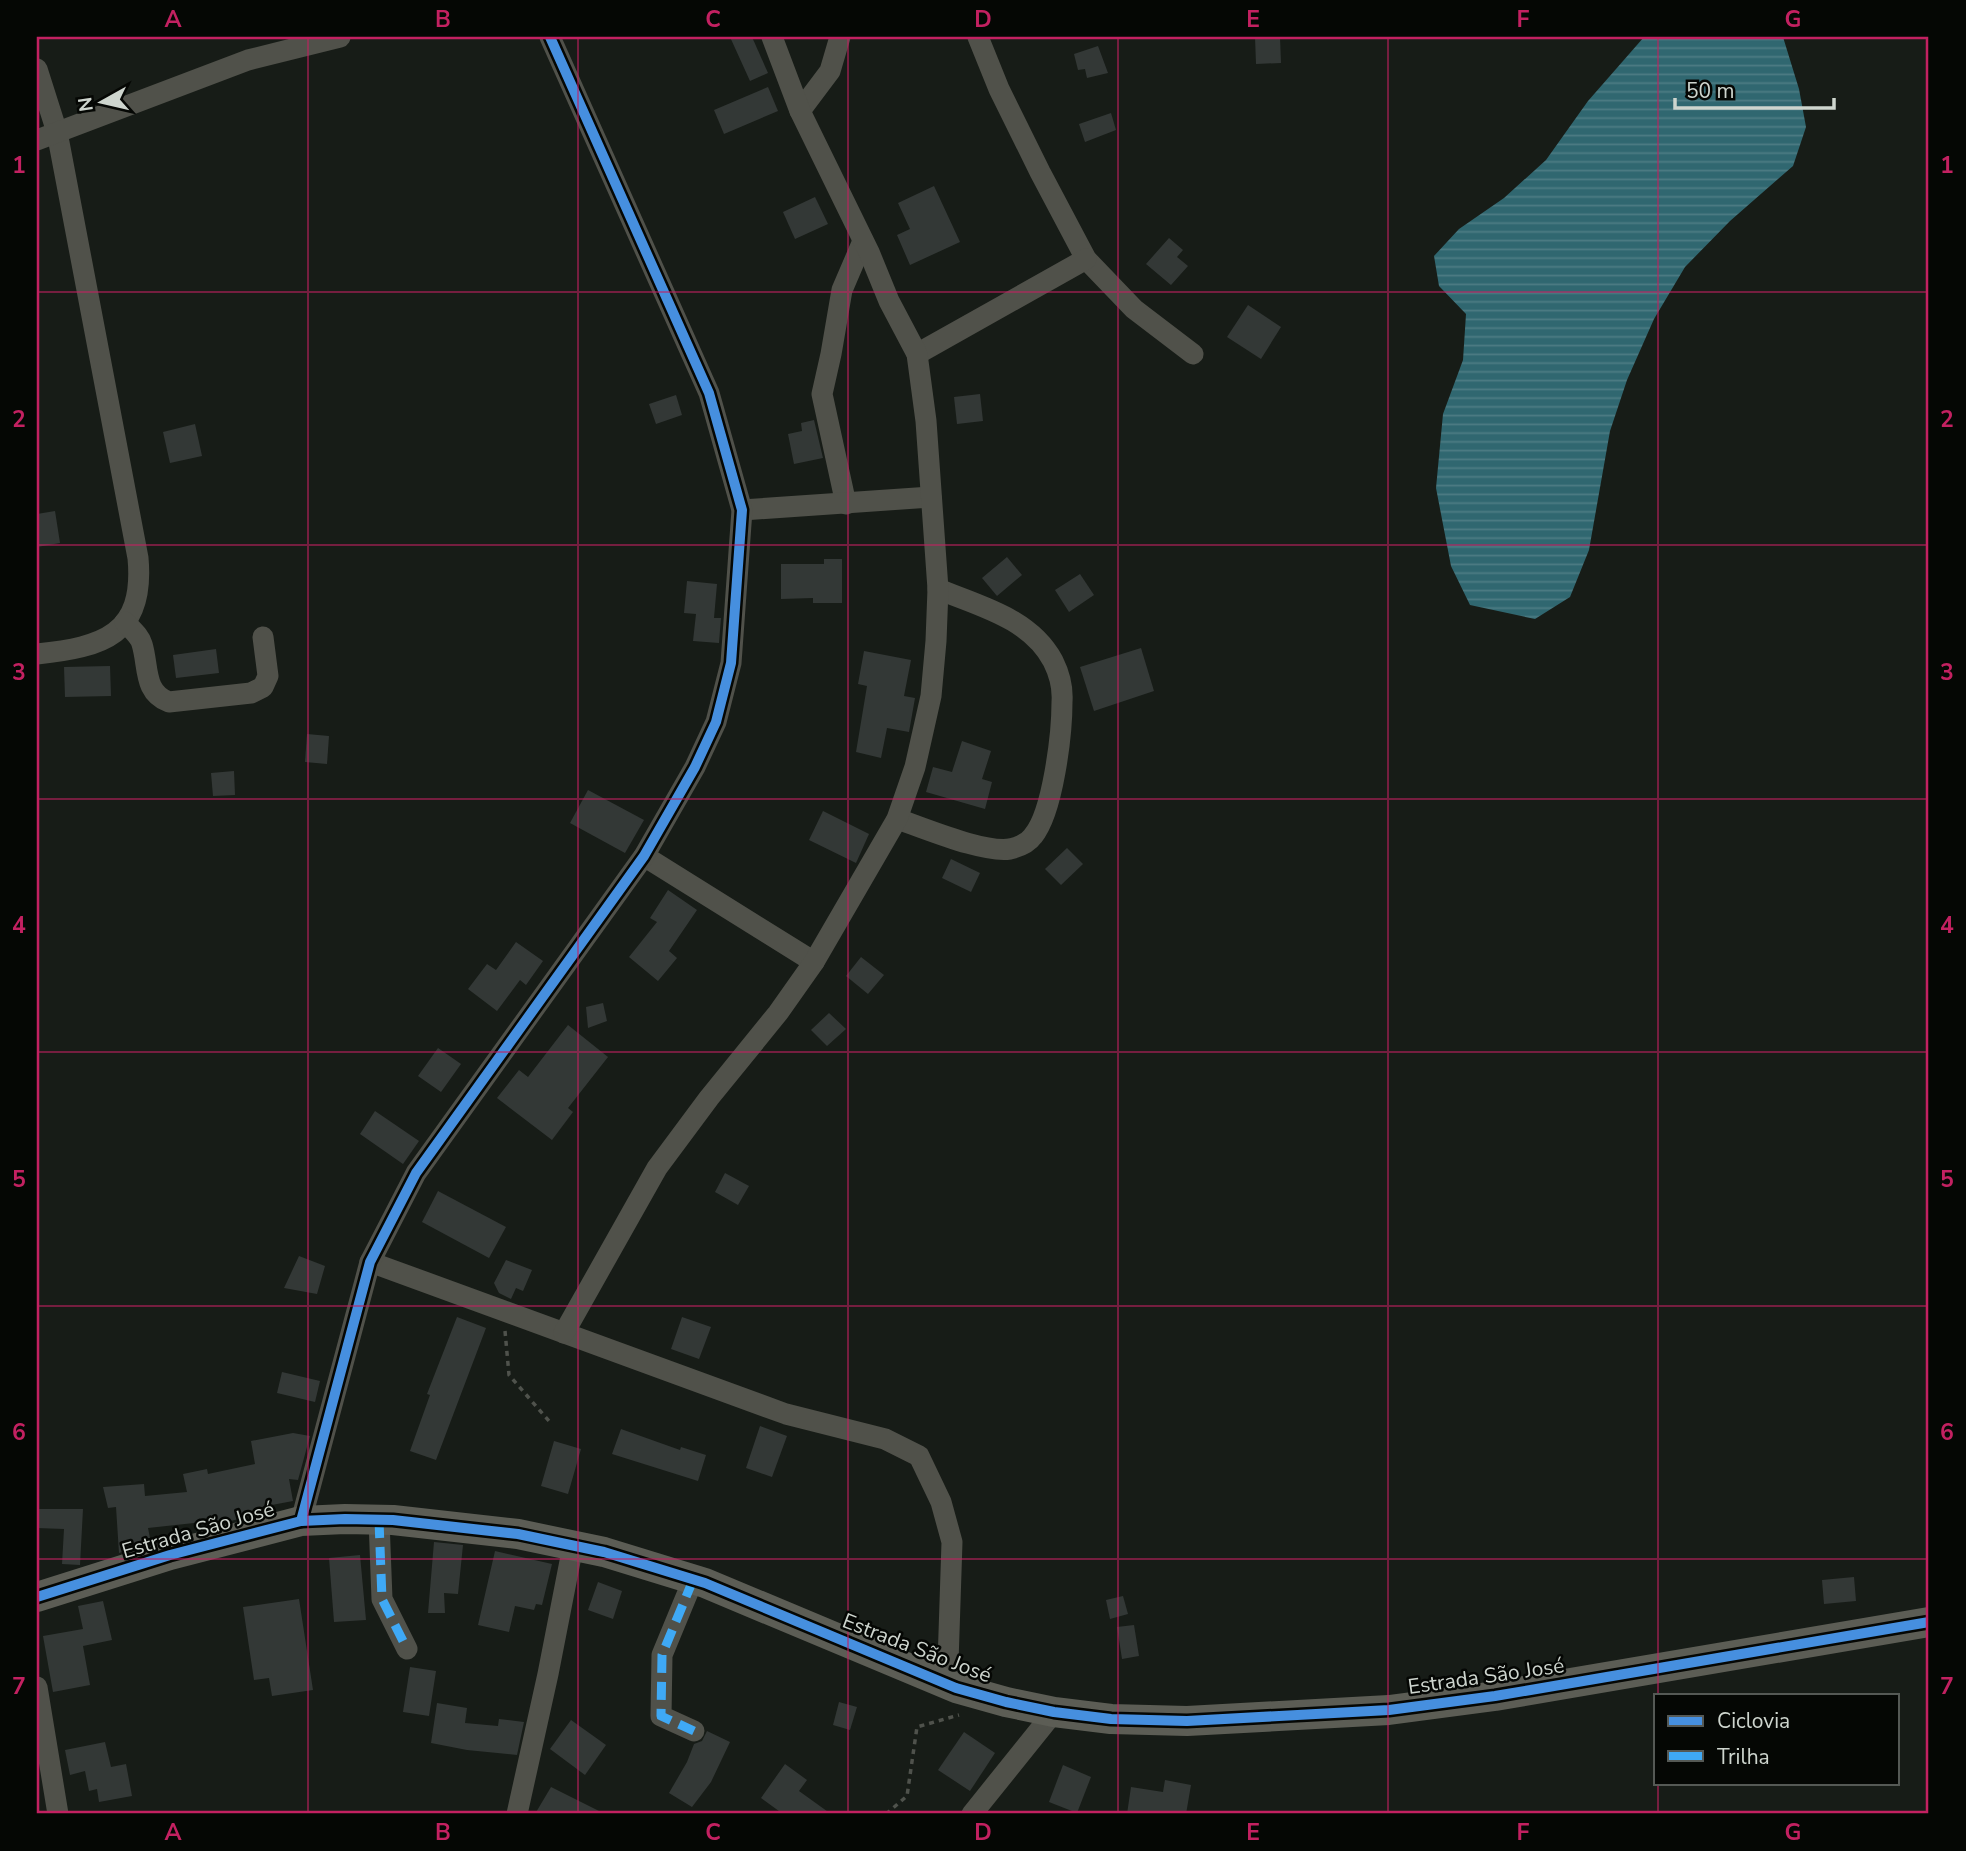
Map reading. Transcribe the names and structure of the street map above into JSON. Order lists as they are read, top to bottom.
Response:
{
  "streets": {
    "street": ["Estrada São José"]
  },
  "legend": ["Ciclovia", "Trilha"],
  "scale_bar": "50 m",
  "north": "left",
  "grid": {
    "columns": [
      "A",
      "B",
      "C",
      "D",
      "E",
      "F",
      "G"
    ],
    "rows": [
      "1",
      "2",
      "3",
      "4",
      "5",
      "6",
      "7"
    ]
  }
}
